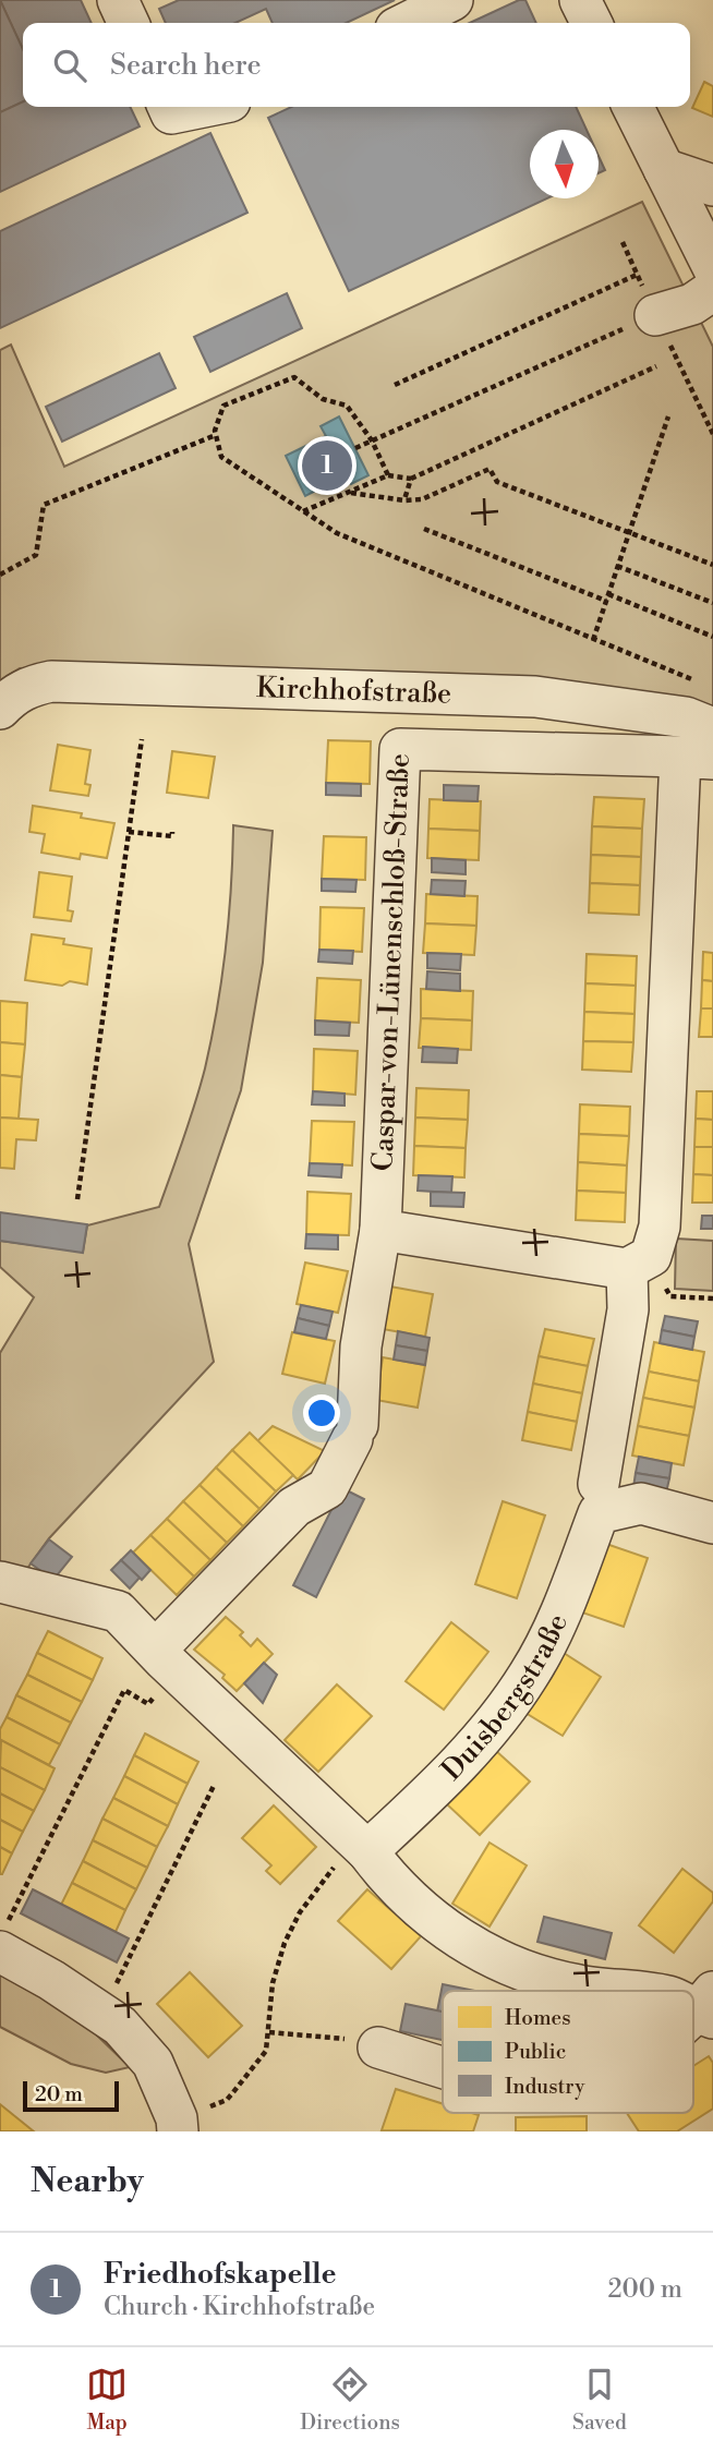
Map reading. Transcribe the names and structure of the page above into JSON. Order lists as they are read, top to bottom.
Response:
{
  "streets": {
    "street": ["Kirchhofstraße", "Caspar-von-Lünenschloß-Straße", "Duisbergstraße"]
  },
  "crossings": [
    ["Caspar-von-Lünenschloß-Straße", "Duisbergstraße"]
  ],
  "legend": ["Homes", "Public", "Industry"],
  "scale_bar": "20 m",
  "north": "bottom",
  "page": {
    "search": "Search here",
    "pins": "1",
    "scale": "20 m",
    "heading": "Nearby",
    "list": [
      {
        "mark": "1",
        "name": "Friedhofskapelle",
        "note": "Church · Kirchhofstraße",
        "value": "200 m"
      }
    ],
    "nav": ["Map", "Directions", "Saved"]
  }
}
